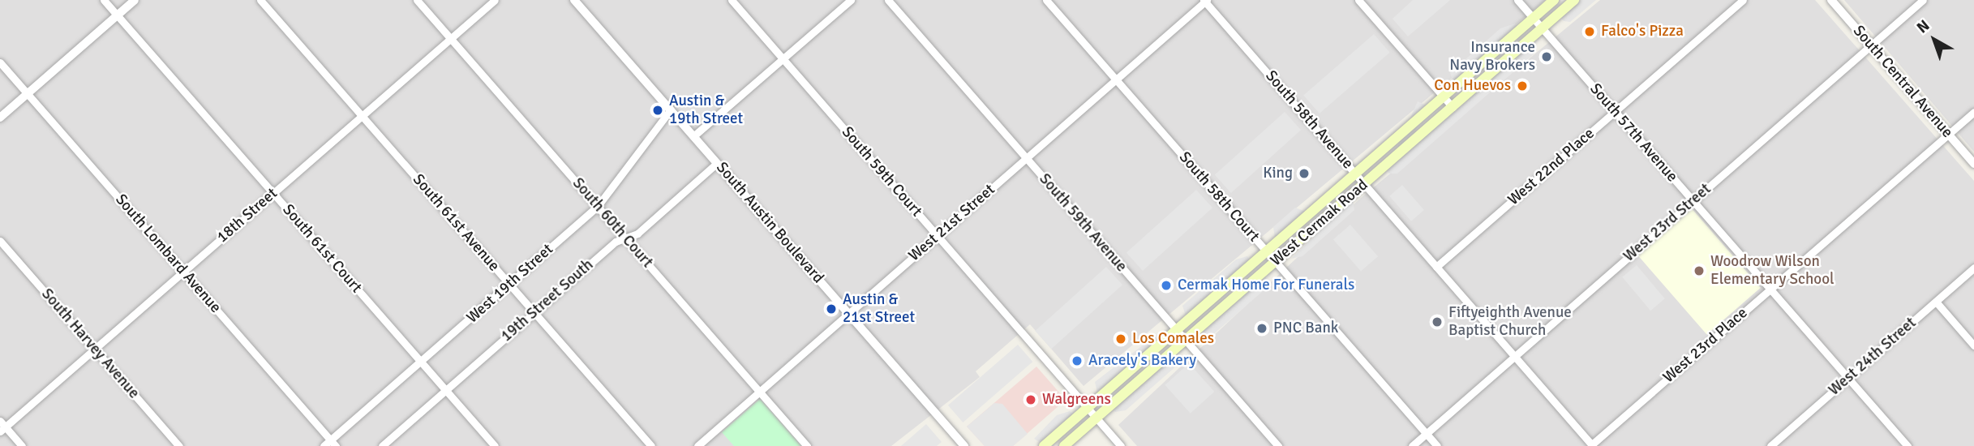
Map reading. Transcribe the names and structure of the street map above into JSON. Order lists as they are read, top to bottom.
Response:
{
  "streets": {
    "main road": ["West Cermak Road"],
    "street": [
      "South Central Avenue",
      "South 58th Avenue",
      "South 57th Avenue",
      "West 22nd Place",
      "South 59th Court",
      "South 58th Court",
      "18th Street",
      "South 61st Avenue",
      "South 60th Court",
      "South Austin Boulevard",
      "West 21st Street",
      "South 59th Avenue",
      "West 23rd Street",
      "South 61st Court",
      "South Lombard Avenue",
      "West 19th Street",
      "19th Street South",
      "South Harvey Avenue",
      "West 23rd Place",
      "West 24th Street"
    ]
  },
  "crossings": [
    ["South Central Avenue", "West 23rd Street"],
    ["South Central Avenue", "West 23rd Place"],
    ["South 58th Avenue", "West 22nd Place"],
    ["South 58th Avenue", "West 21st Street"],
    ["South 58th Avenue", "West Cermak Road"],
    ["South 58th Avenue", "West 23rd Street"],
    ["South 58th Avenue", "West 23rd Place"],
    ["South 57th Avenue", "West 22nd Place"],
    ["South 57th Avenue", "West Cermak Road"],
    ["South 57th Avenue", "West 23rd Street"],
    ["South 57th Avenue", "West 23rd Place"],
    ["South 57th Avenue", "West 24th Street"],
    ["South 59th Court", "West 21st Street"],
    ["South 59th Court", "West Cermak Road"],
    ["South 58th Court", "West 21st Street"],
    ["South 58th Court", "West Cermak Road"],
    ["South 58th Court", "West 23rd Street"],
    ["18th Street", "South 61st Avenue"],
    ["18th Street", "South 60th Court"],
    ["18th Street", "South 61st Court"],
    ["18th Street", "South Lombard Avenue"],
    ["18th Street", "South Harvey Avenue"],
    ["South 61st Avenue", "West 19th Street"],
    ["South 61st Avenue", "19th Street South"],
    ["South 60th Court", "West 21st Street"],
    ["South 60th Court", "West 19th Street"],
    ["South 60th Court", "19th Street South"],
    ["South Austin Boulevard", "West 21st Street"],
    ["South Austin Boulevard", "West 19th Street"],
    ["South Austin Boulevard", "19th Street South"],
    ["West 21st Street", "South 59th Avenue"],
    ["South 59th Avenue", "West Cermak Road"],
    ["South 61st Court", "West 19th Street"],
    ["South 61st Court", "19th Street South"],
    ["South Lombard Avenue", "West 19th Street"]
  ],
  "places": [
    "Falco's Pizza",
    "Insurance Navy Brokers",
    "Con Huevos",
    "Austin & 19th Street",
    "King",
    "Woodrow Wilson Elementary School",
    "Cermak Home For Funerals",
    "Austin & 21st Street",
    "Fiftyeighth Avenue Baptist Church",
    "PNC Bank",
    "Los Comales",
    "Aracely's Bakery",
    "Walgreens"
  ],
  "north": "top left"
}
